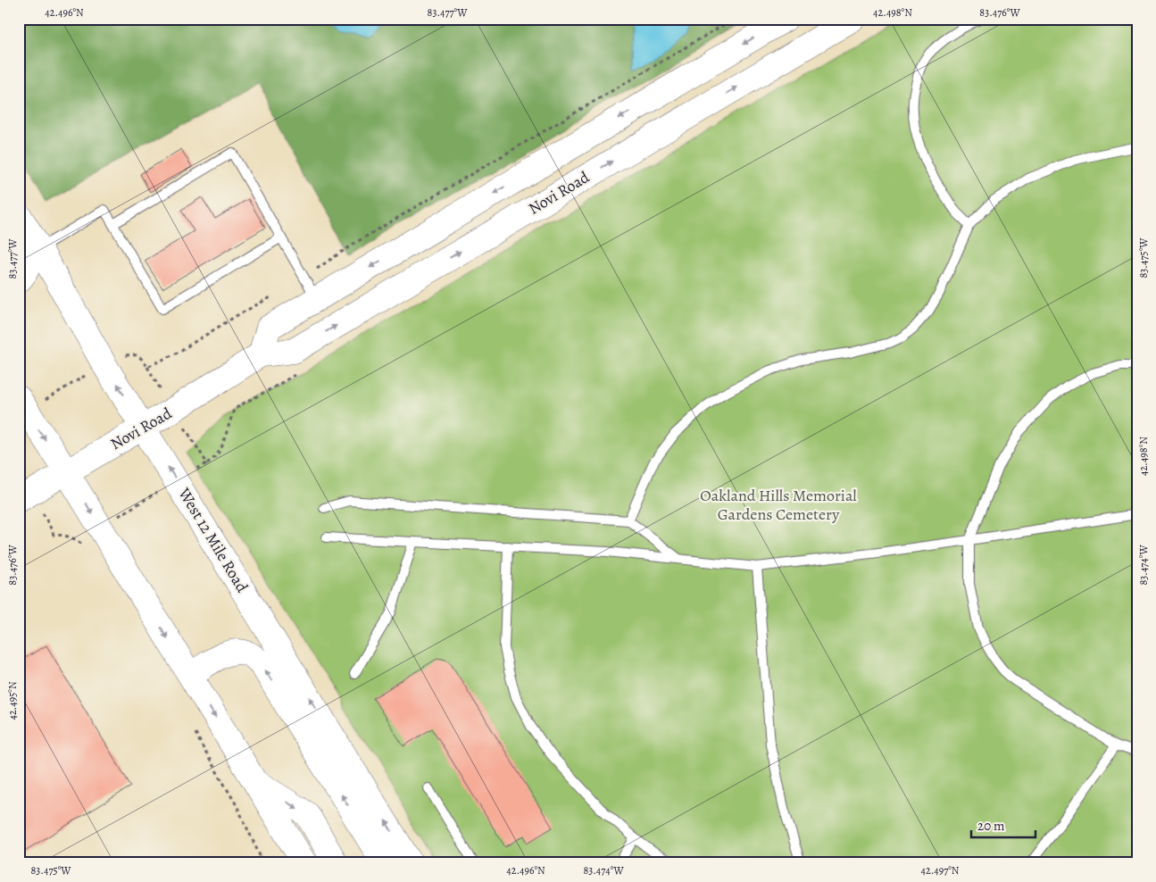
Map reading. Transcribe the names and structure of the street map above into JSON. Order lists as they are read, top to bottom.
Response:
{
  "streets": {
    "main road": ["Novi Road", "West 12 Mile Road"]
  },
  "crossings": [
    ["Novi Road", "West 12 Mile Road"]
  ],
  "parks": ["Oakland Hills Memorial Gardens Cemetery"],
  "scale_bar": "20 m",
  "coordinates": [
    "42.496°N",
    "83.477°W",
    "42.498°N",
    "83.476°W",
    "83.475°W",
    "83.474°W",
    "42.495°N",
    "42.497°N"
  ]
}
